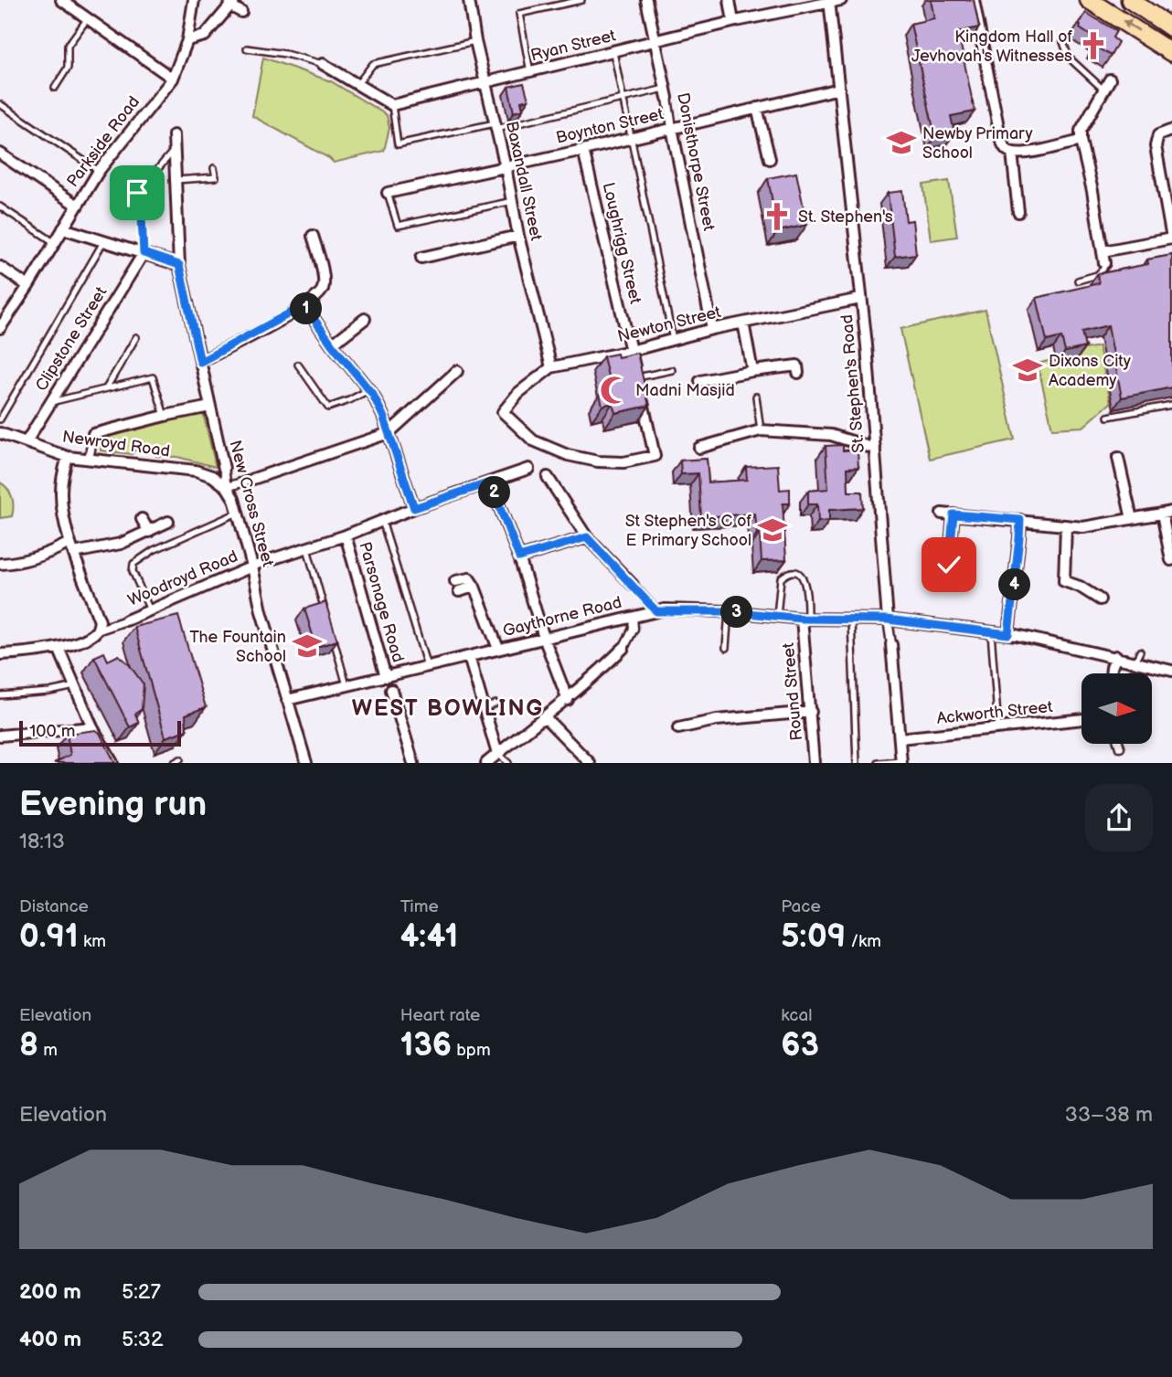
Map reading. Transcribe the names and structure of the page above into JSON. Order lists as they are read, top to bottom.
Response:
{
  "streets": {
    "street": [
      "Ryan Street",
      "Boynton Street",
      "Parkside Road",
      "Donisthorpe Street",
      "Baxandall Street",
      "Loughrigg Street",
      "Newton Street",
      "Clipstone Street",
      "St. Stephen's Road",
      "Newroyd Road",
      "New Cross Street",
      "Woodroyd Road",
      "Parsonage Road",
      "Gaythorne Road",
      "Round Street",
      "Ackworth Street"
    ]
  },
  "crossings": [
    ["Ryan Street", "Donisthorpe Street"],
    ["Ryan Street", "Baxandall Street"],
    ["Ryan Street", "St. Stephen's Road"],
    ["Boynton Street", "Donisthorpe Street"],
    ["Boynton Street", "Baxandall Street"],
    ["Boynton Street", "Loughrigg Street"],
    ["Boynton Street", "St. Stephen's Road"],
    ["Donisthorpe Street", "Newton Street"],
    ["Baxandall Street", "Newton Street"],
    ["Loughrigg Street", "Newton Street"],
    ["Newton Street", "St. Stephen's Road"],
    ["Clipstone Street", "Newroyd Road"],
    ["St. Stephen's Road", "Gaythorne Road"],
    ["St. Stephen's Road", "Ackworth Street"],
    ["Newroyd Road", "New Cross Street"],
    ["New Cross Street", "Woodroyd Road"],
    ["New Cross Street", "Gaythorne Road"],
    ["Parsonage Road", "Gaythorne Road"],
    ["Gaythorne Road", "Round Street"]
  ],
  "districts": ["WEST BOWLING"],
  "places": {
    "church": ["Kingdom Hall of Jevhovah's Witnesses", "St. Stephen's"],
    "school or university": [
      "Newby Primary School",
      "Dixons City Academy",
      "St Stephen's C of E Primary School",
      "The Fountain School"
    ],
    "mosque": ["Madni Masjid"]
  },
  "scale_bar": "100 m",
  "north": "right",
  "page": {
    "pins": [
      "1",
      "2",
      "4",
      "3"
    ],
    "scale": "100 m",
    "heading": ["Evening run", "18:13"],
    "stats": [
      ["Distance", "0.91 km"],
      ["Time", "4:41"],
      ["Pace", "5:09 /km"],
      ["Elevation", "8 m"],
      ["Heart rate", "136 bpm"],
      ["kcal", "63"]
    ],
    "chart": ["Elevation", "33–38 m"],
    "list": [
      {
        "name": "200 m",
        "note": "5:27"
      },
      {
        "name": "400 m",
        "note": "5:32"
      }
    ]
  }
}
